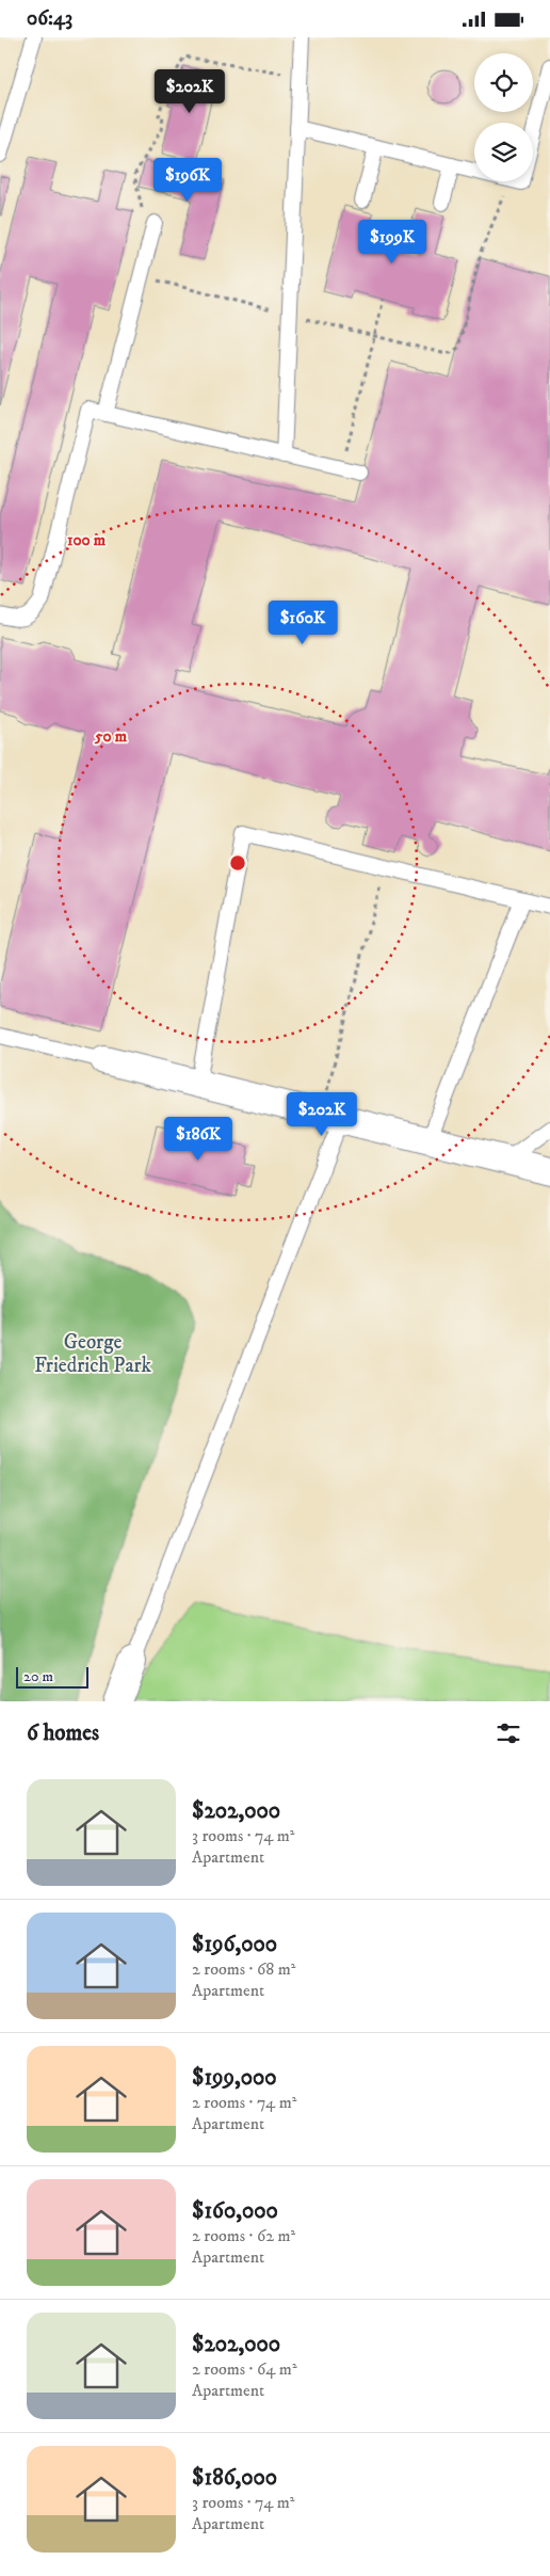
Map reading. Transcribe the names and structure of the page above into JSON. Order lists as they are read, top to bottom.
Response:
{
  "parks": ["George Friedrich Park"],
  "scale_bar": "20 m",
  "page": {
    "status": "06:43",
    "price": [
      "$202K",
      "$196K",
      "$199K",
      "$160K",
      "$202K",
      "$186K"
    ],
    "scale": "20 m",
    "heading": "6 homes",
    "list": [
      {
        "name": "$202,000",
        "note": "3 rooms · 74 m² · Apartment"
      },
      {
        "name": "$196,000",
        "note": "2 rooms · 68 m² · Apartment"
      },
      {
        "name": "$199,000",
        "note": "2 rooms · 74 m² · Apartment"
      },
      {
        "name": "$160,000",
        "note": "2 rooms · 62 m² · Apartment"
      },
      {
        "name": "$202,000",
        "note": "2 rooms · 64 m² · Apartment"
      },
      {
        "name": "$186,000",
        "note": "3 rooms · 74 m² · Apartment"
      }
    ]
  },
  "rings": ["100 m", "50 m"]
}
